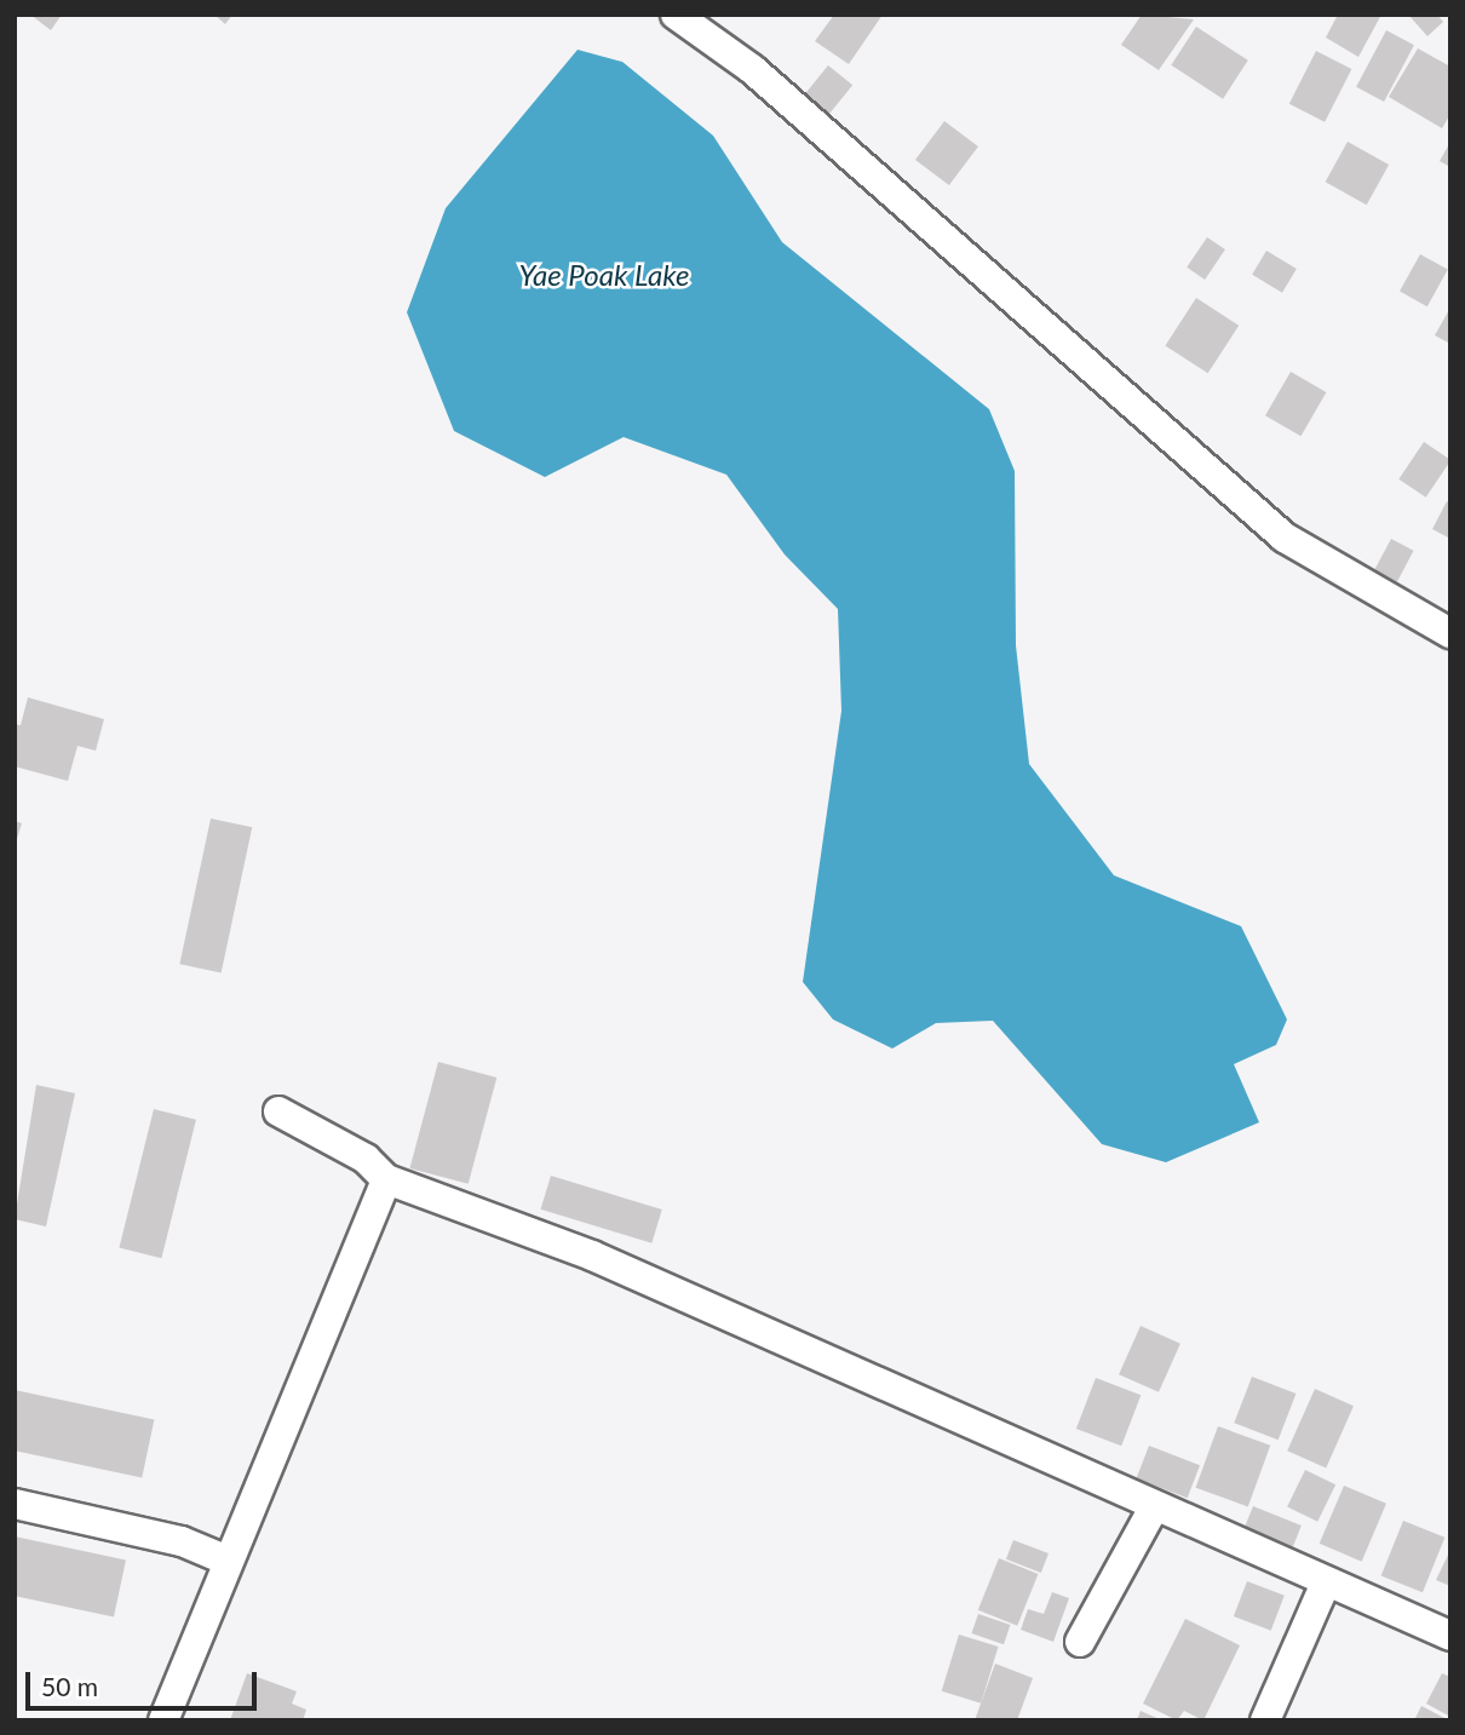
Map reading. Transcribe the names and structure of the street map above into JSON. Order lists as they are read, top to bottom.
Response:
{
  "water": ["Yae Poak Lake"],
  "scale_bar": "50 m"
}
